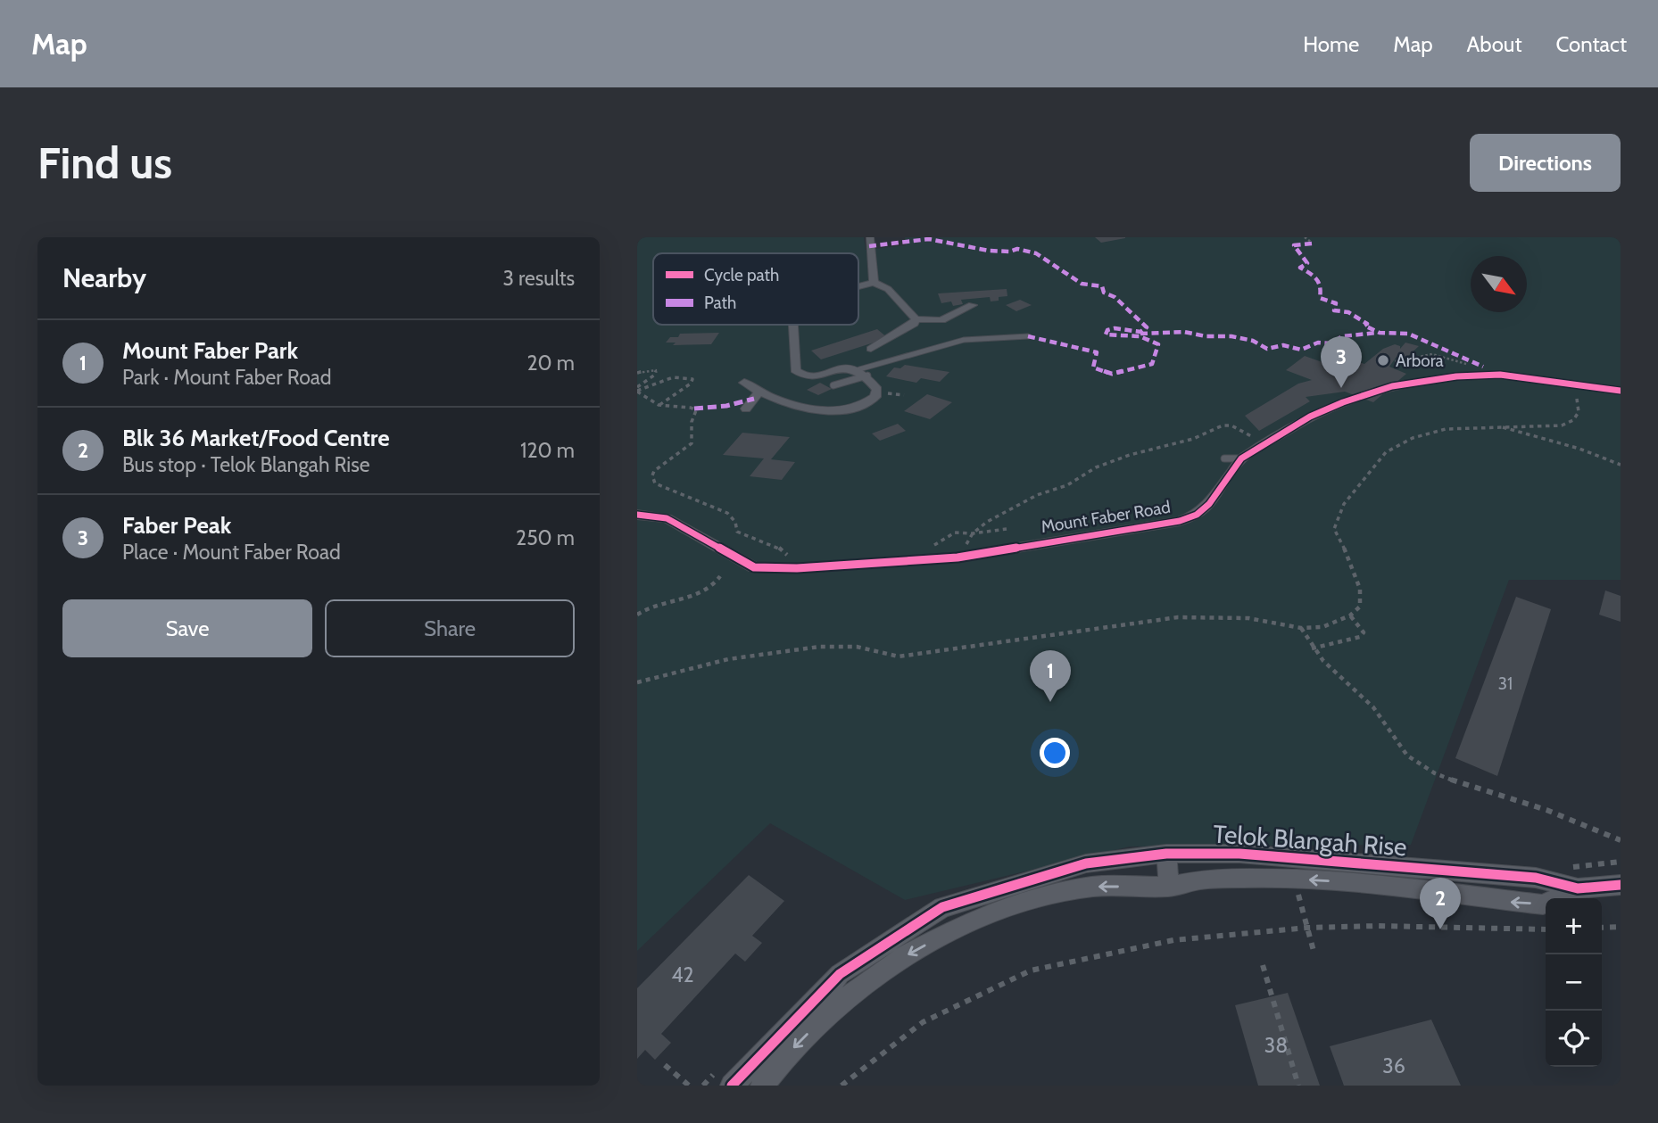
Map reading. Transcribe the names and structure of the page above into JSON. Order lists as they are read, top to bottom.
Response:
{
  "streets": {
    "street": ["Mount Faber Road", "Telok Blangah Rise"]
  },
  "places": ["Arbora"],
  "house_numbers": [
    "31",
    "42",
    "38",
    "36"
  ],
  "legend": ["Cycle path", "Path"],
  "north": "bottom right",
  "page": {
    "header": "Map",
    "nav": [
      "Home",
      "Map",
      "About",
      "Contact"
    ],
    "buttons": [
      "Directions",
      ["Save", "Share"]
    ],
    "title": "Find us",
    "heading": ["Nearby", "3 results"],
    "list": [
      {
        "mark": "1",
        "name": "Mount Faber Park",
        "note": "Park · Mount Faber Road",
        "value": "20 m"
      },
      {
        "mark": "2",
        "name": "Blk 36 Market/Food Centre",
        "note": "Bus stop · Telok Blangah Rise",
        "value": "120 m"
      },
      {
        "mark": "3",
        "name": "Faber Peak",
        "note": "Place · Mount Faber Road",
        "value": "250 m"
      }
    ],
    "pins": ["3", "1", "2"],
    "map_buttons": ["+", "−"]
  }
}
